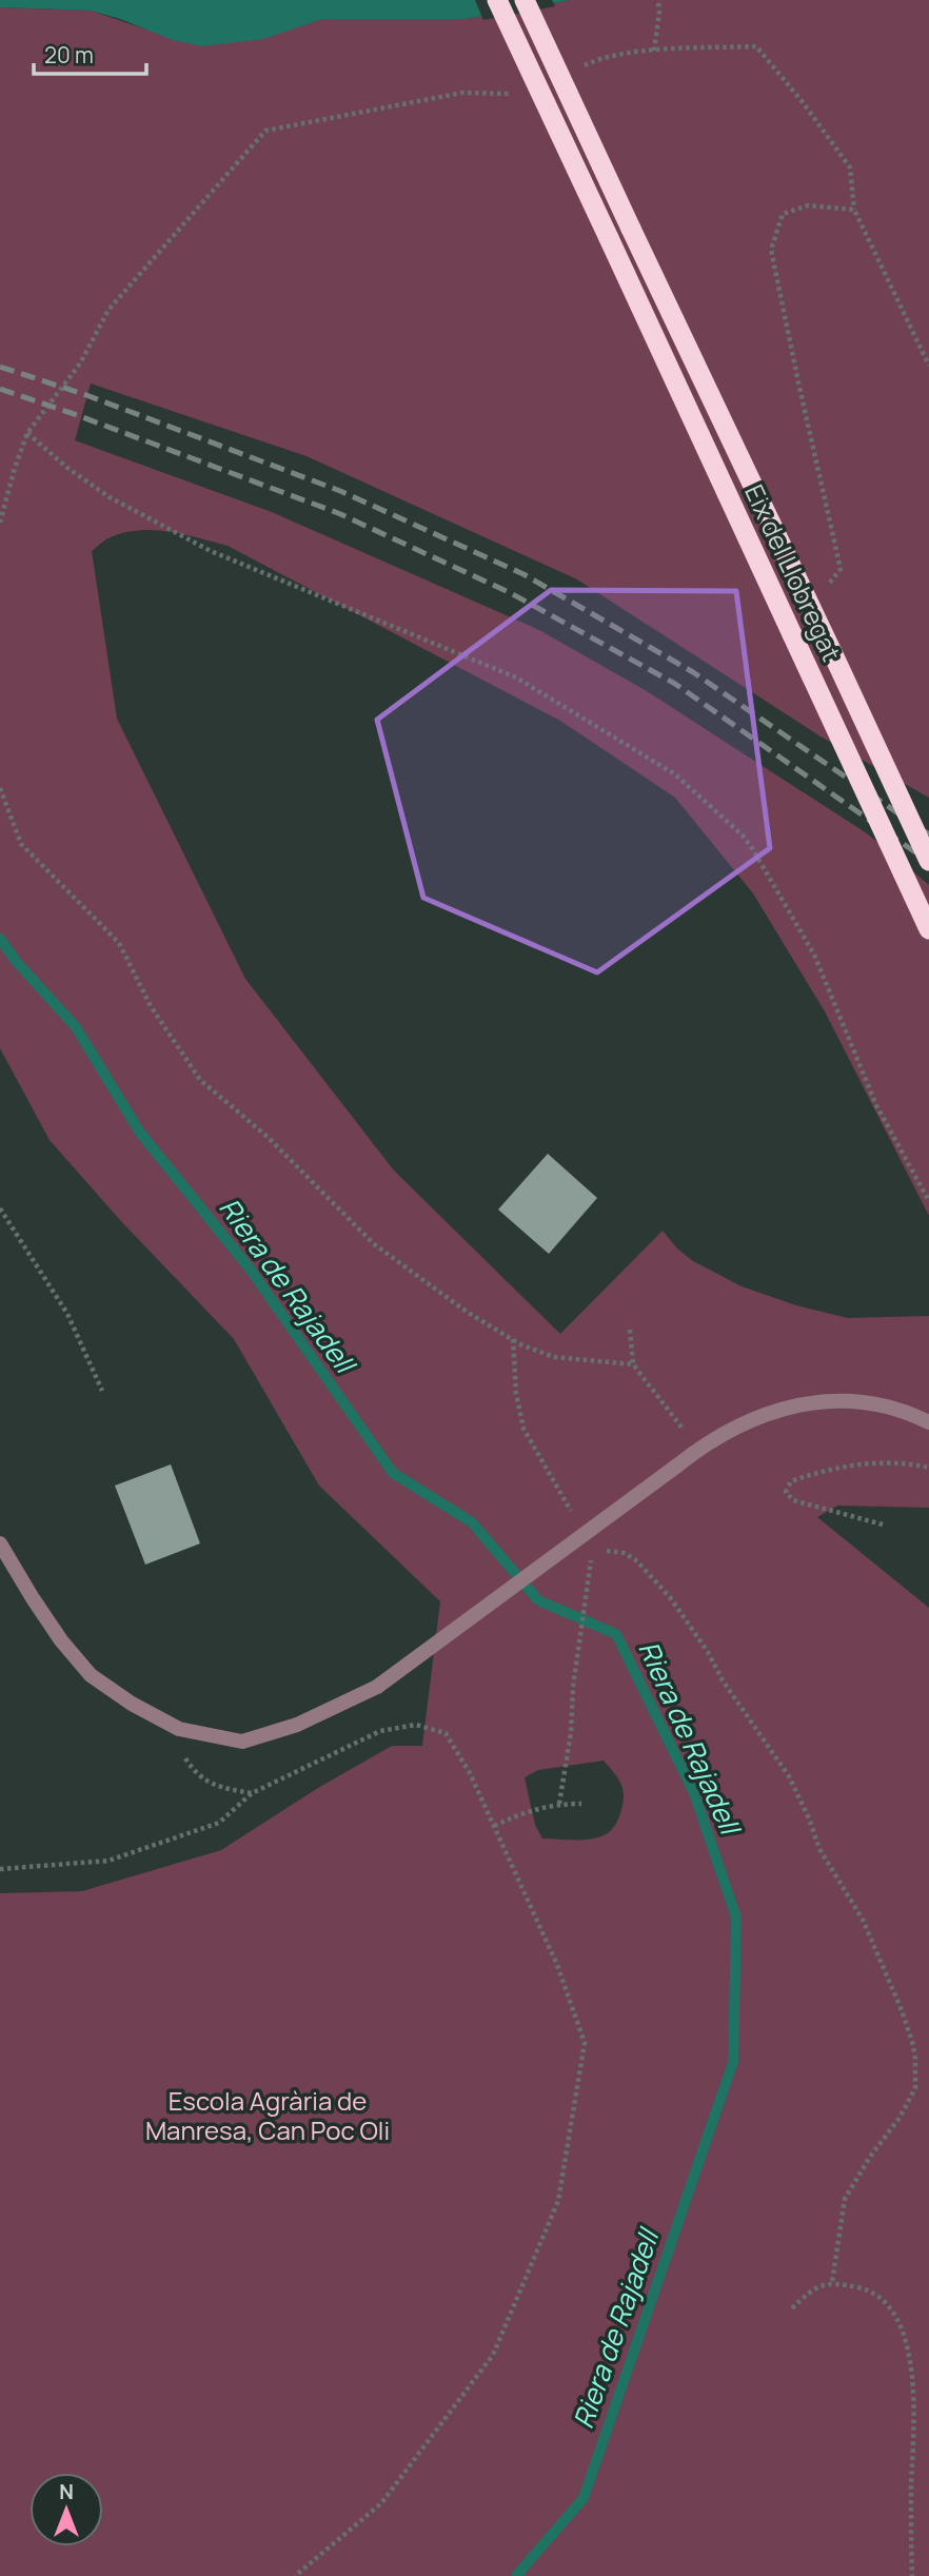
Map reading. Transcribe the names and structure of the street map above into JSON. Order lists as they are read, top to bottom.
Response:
{
  "streets": {
    "highway": ["Eix del Llobregat"]
  },
  "water": ["Riera de Rajadell"],
  "parks": ["Escola Agrària de Manresa, Can Poc Oli"],
  "scale_bar": "20 m",
  "north": "top"
}
